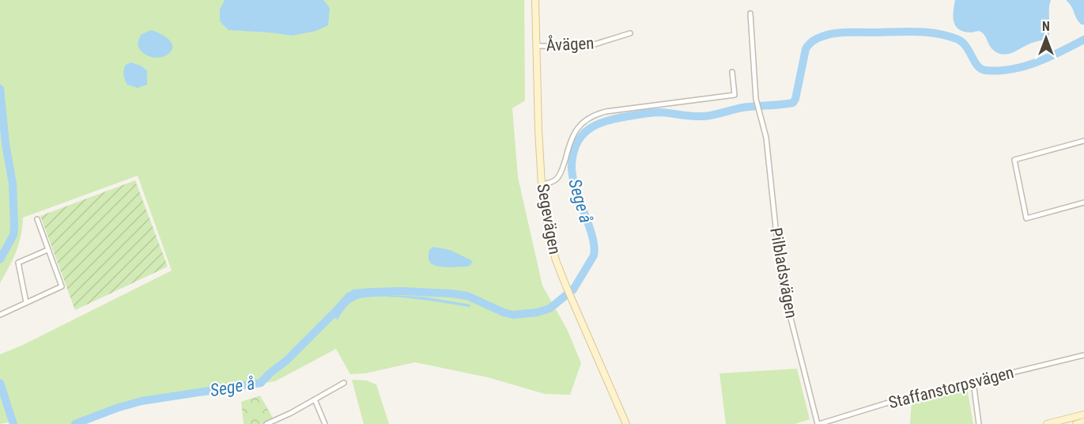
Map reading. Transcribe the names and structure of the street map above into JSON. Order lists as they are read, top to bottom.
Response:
{
  "streets": {
    "street": [
      "Åvägen",
      "Segevägen",
      "Pilbladsvägen",
      "Staffanstorpsvägen"
    ]
  },
  "crossings": [
    ["Åvägen", "Segevägen"],
    ["Pilbladsvägen", "Staffanstorpsvägen"]
  ],
  "water": ["Sege å"],
  "north": "top"
}
